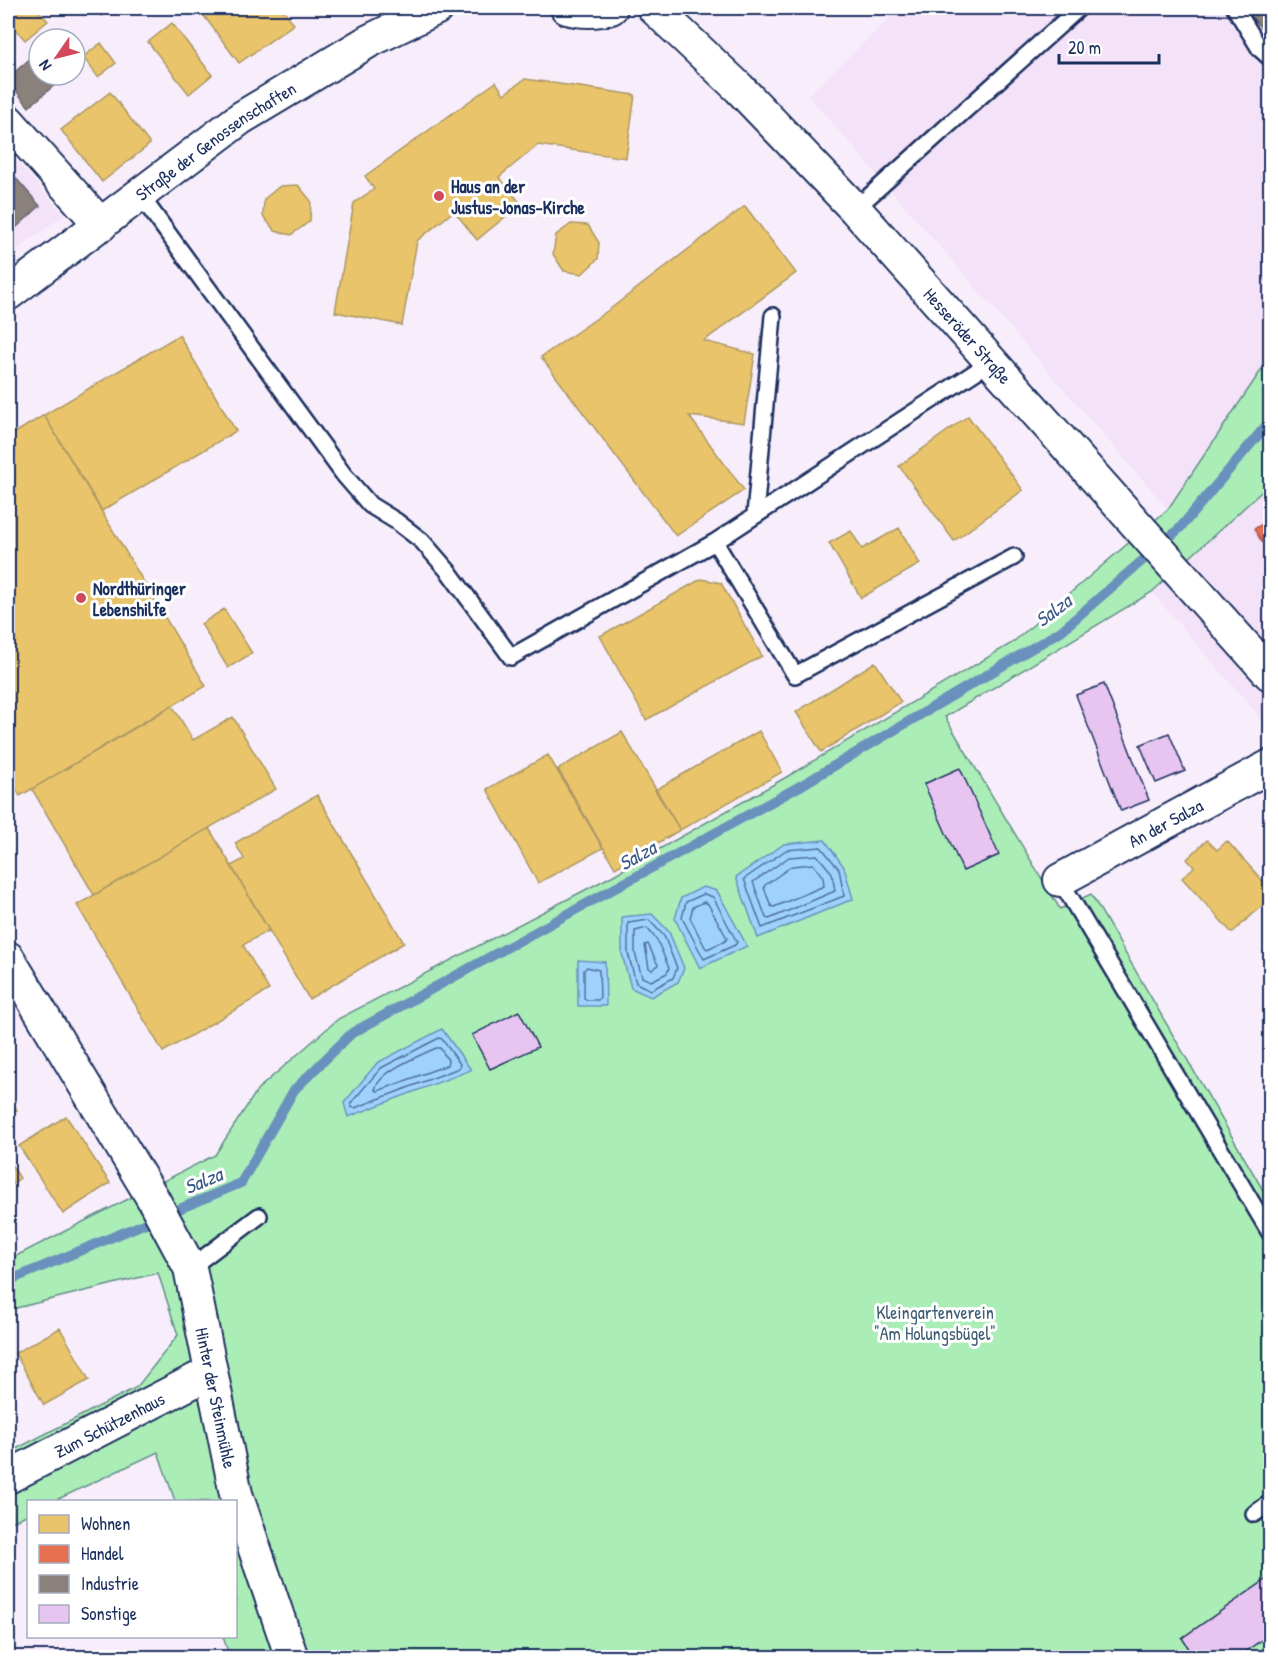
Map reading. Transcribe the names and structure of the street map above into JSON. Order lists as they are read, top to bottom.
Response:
{
  "streets": {
    "street": [
      "Straße der Genossenschaften",
      "Hesseröder Straße",
      "An der Salza",
      "Hinter der Steinmühle",
      "Zum Schützenhaus"
    ]
  },
  "crossings": [
    ["Hinter der Steinmühle", "Zum Schützenhaus"]
  ],
  "water": ["Salza"],
  "parks": ["Kleingartenverein \"Am Holungsbügel\""],
  "places": ["Haus an der Justus-Jonas-Kirche", "Nordthüringer Lebenshilfe"],
  "legend": [
    "Wohnen",
    "Handel",
    "Industrie",
    "Sonstige"
  ],
  "scale_bar": "20 m",
  "north": "bottom left"
}
